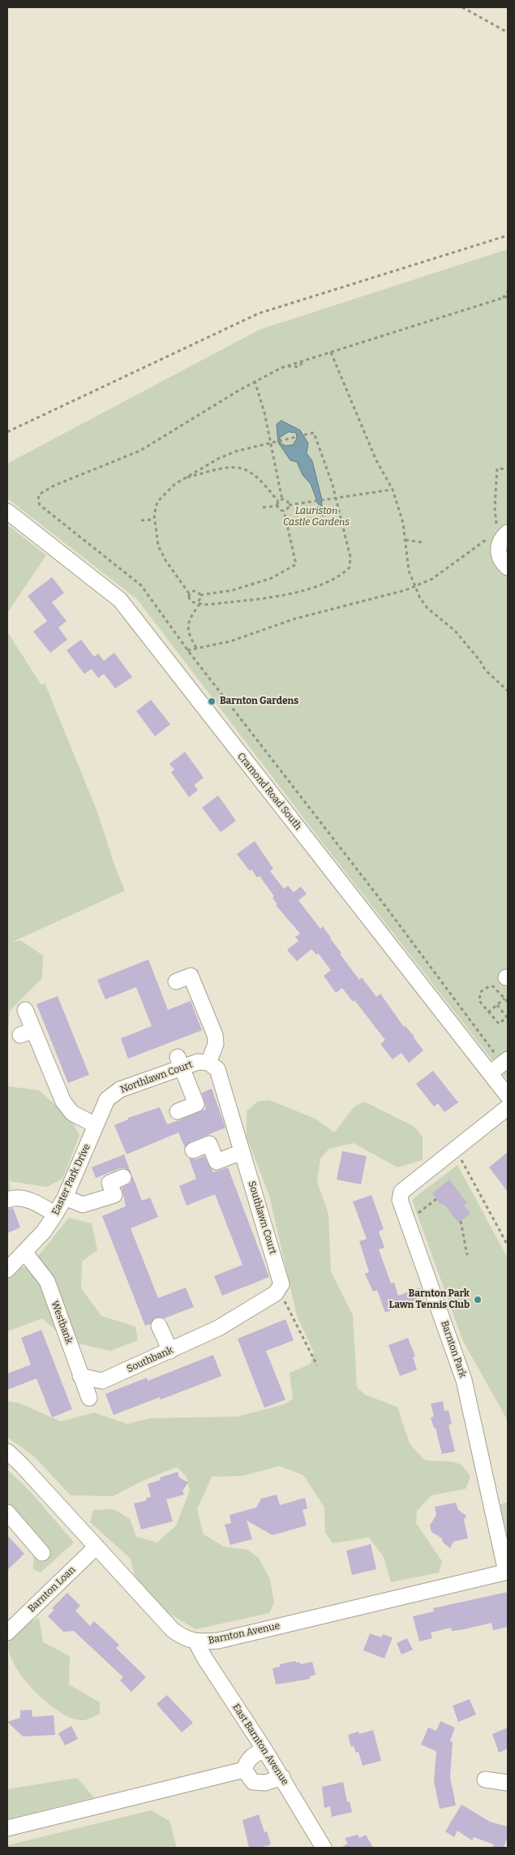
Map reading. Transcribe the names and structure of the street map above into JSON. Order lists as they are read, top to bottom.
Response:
{
  "streets": {
    "street": [
      "Cramond Road South",
      "Northlawn Court",
      "Easter Park Drive",
      "Southlawn Court",
      "Westbank",
      "Barnton Park",
      "Southbank",
      "Barnton Loan",
      "Barnton Avenue",
      "East Barnton Avenue"
    ]
  },
  "crossings": [
    ["Northlawn Court", "Easter Park Drive"],
    ["Easter Park Drive", "Westbank"],
    ["Southlawn Court", "Southbank"],
    ["Westbank", "Southbank"],
    ["Barnton Park", "Barnton Avenue"],
    ["Barnton Loan", "Barnton Avenue"],
    ["Barnton Avenue", "East Barnton Avenue"]
  ],
  "parks": ["Lauriston Castle Gardens"],
  "places": ["Barnton Gardens", "Barnton Park Lawn Tennis Club"]
}
